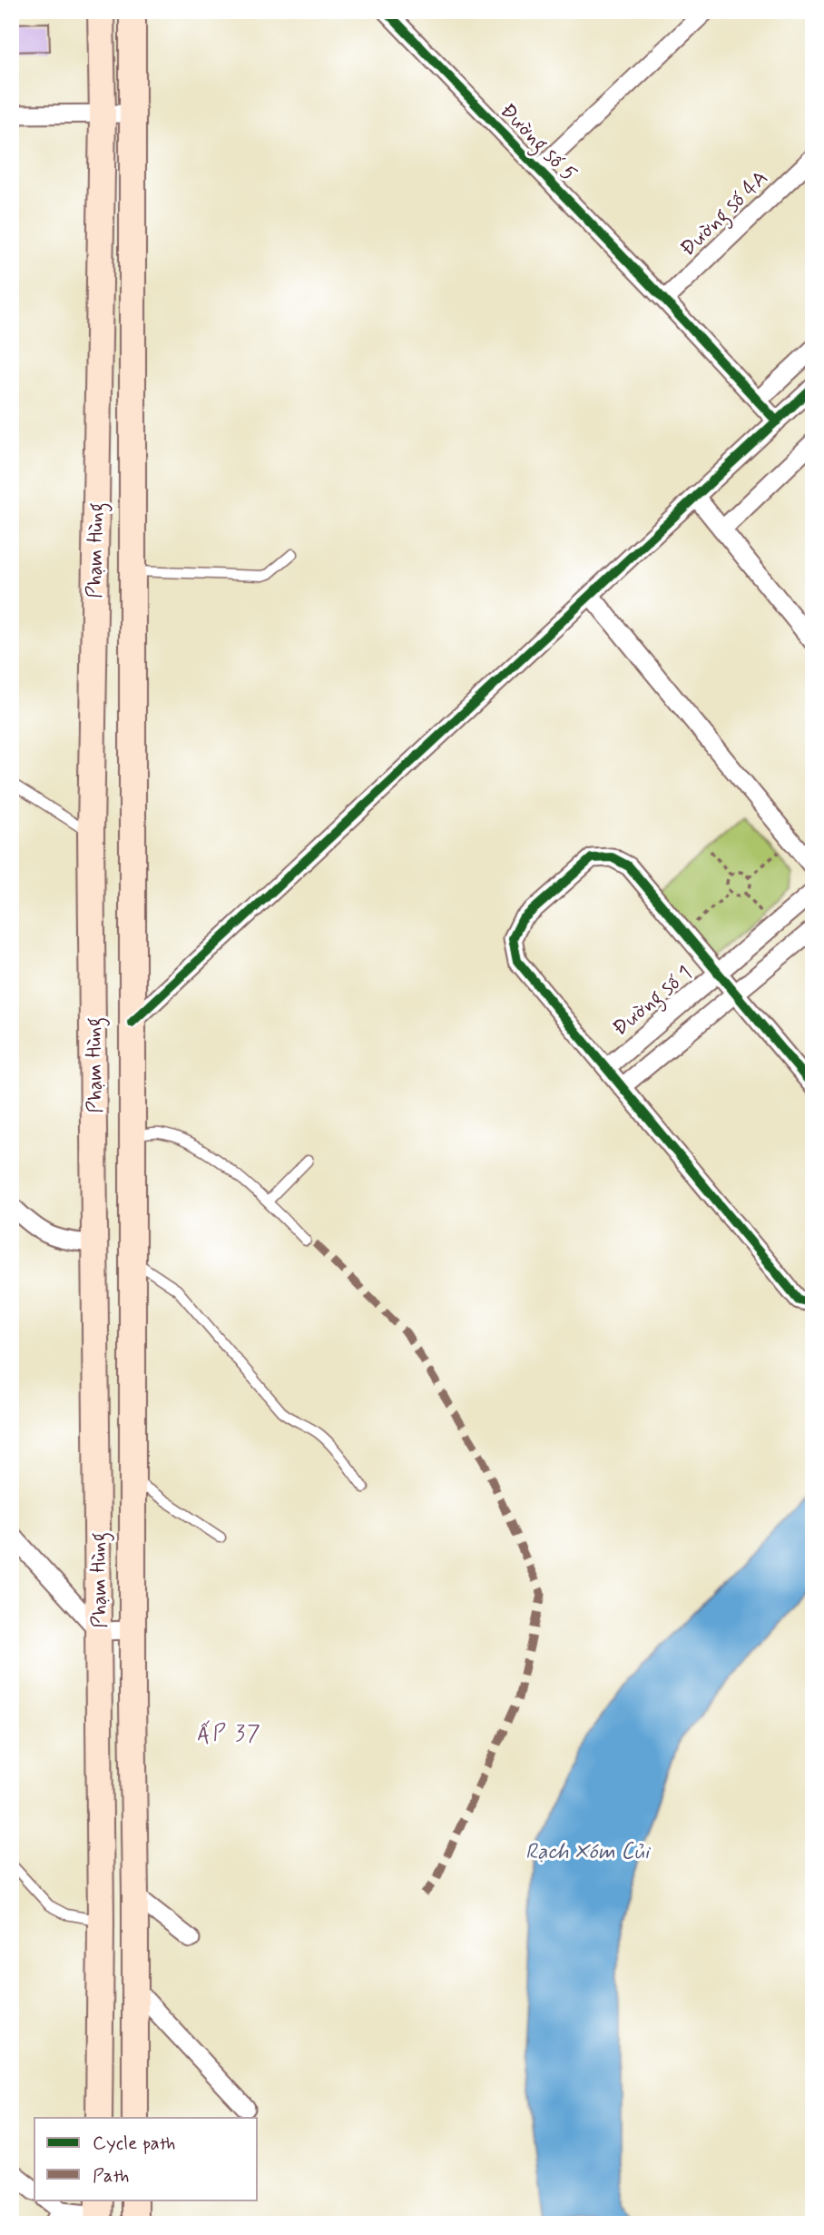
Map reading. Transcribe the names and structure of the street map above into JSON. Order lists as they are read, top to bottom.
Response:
{
  "streets": {
    "main road": ["Phạm Hùng"],
    "street": ["Đường số 5", "Đường số 4A", "Đường số 1"]
  },
  "crossings": [
    ["Đường số 5", "Đường số 4A"]
  ],
  "districts": ["ẤP 37"],
  "water": ["Rạch Xóm Củi"],
  "legend": ["Cycle path", "Path"]
}
